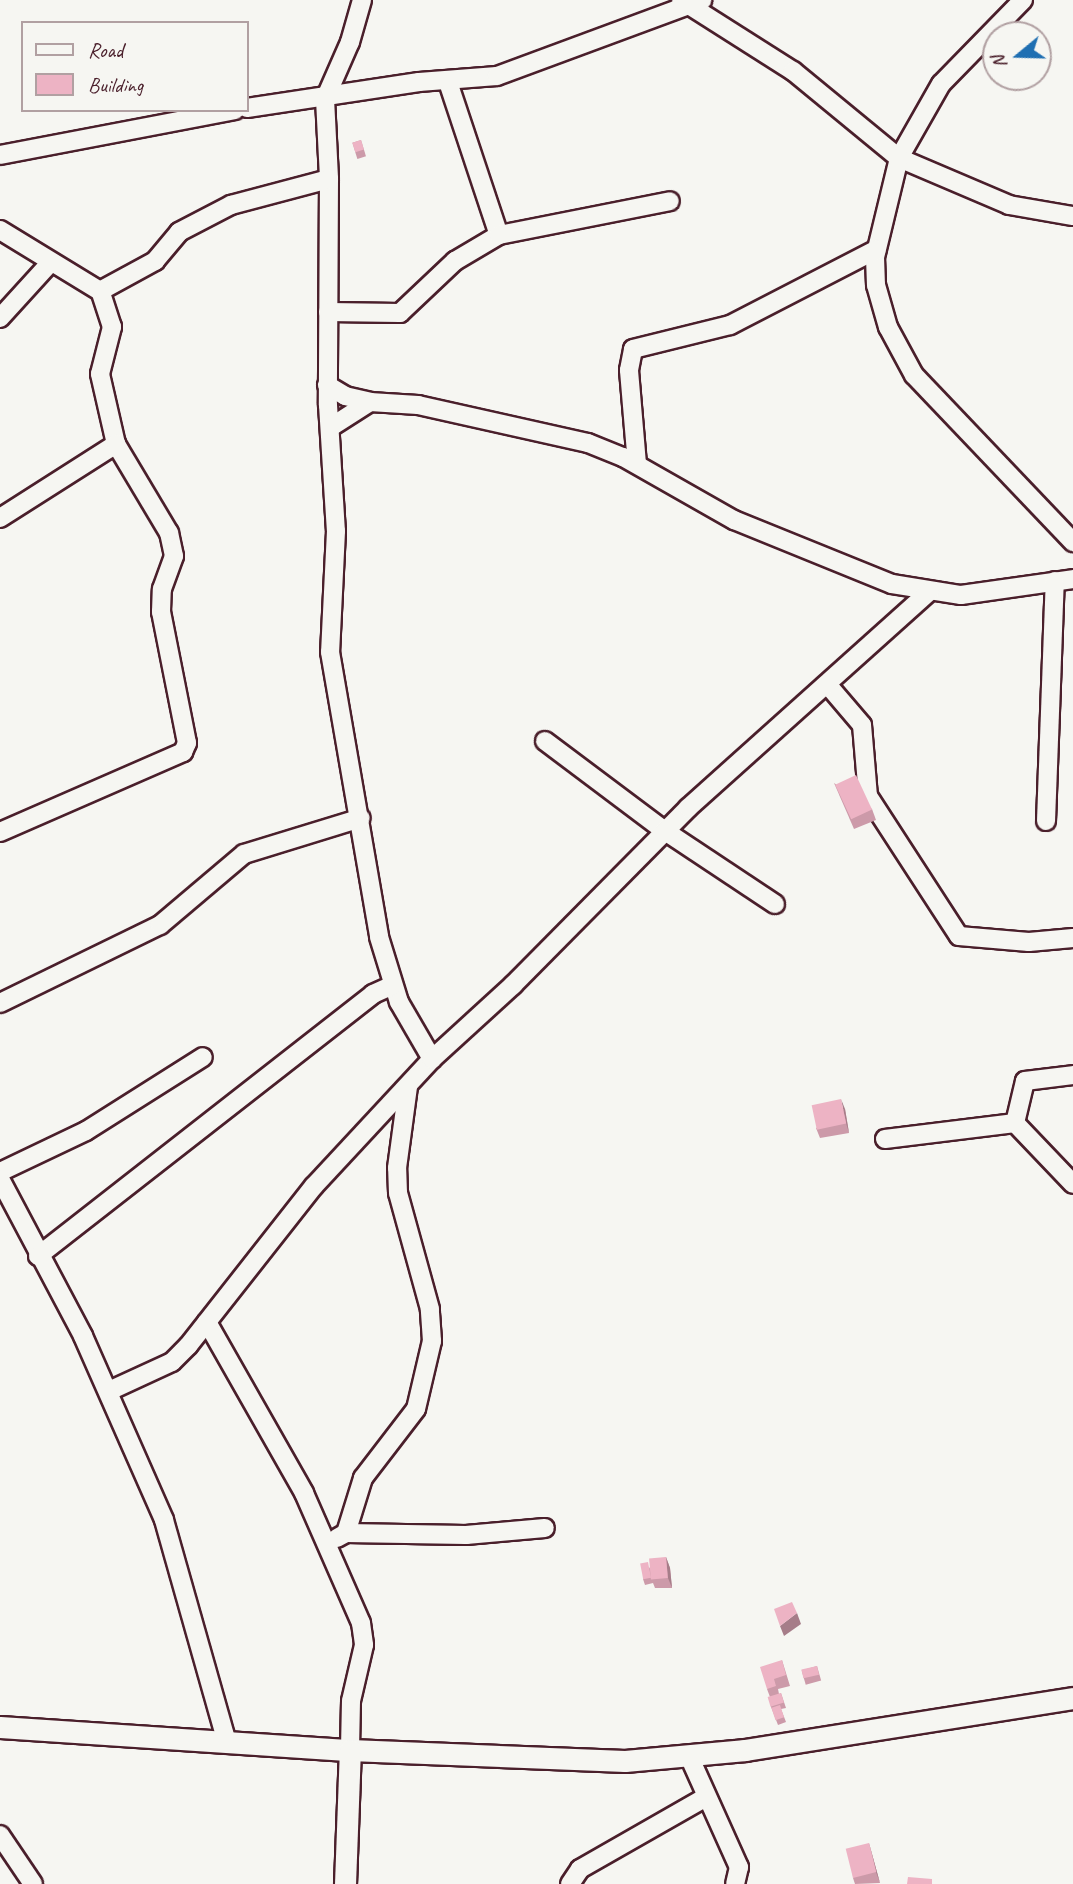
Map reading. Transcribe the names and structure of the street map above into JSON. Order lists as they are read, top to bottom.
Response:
{
  "legend": ["Road", "Building"],
  "north": "left"
}
